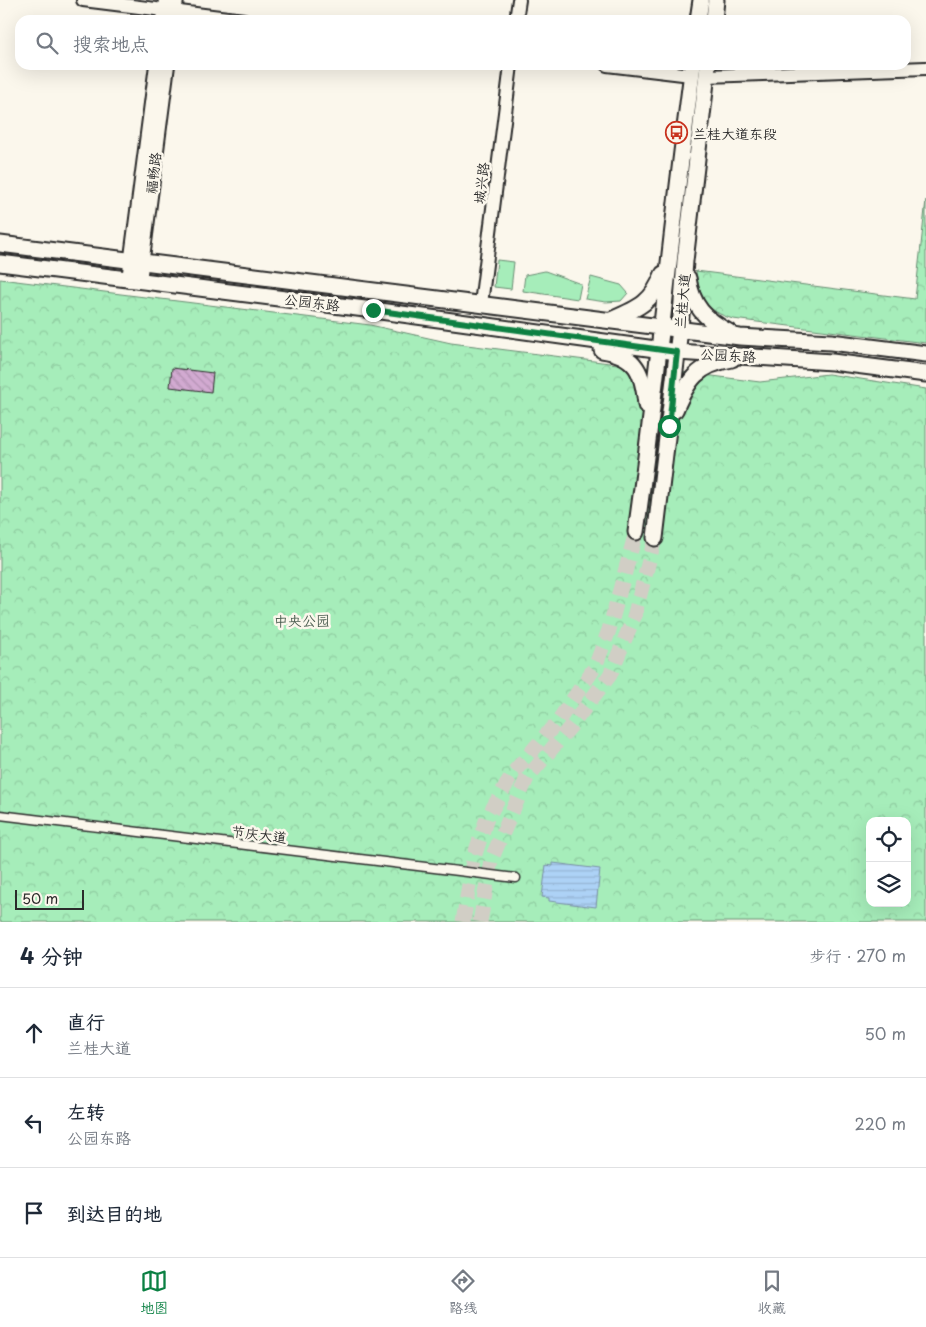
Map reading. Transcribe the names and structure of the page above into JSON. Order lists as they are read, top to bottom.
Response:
{
  "streets": {
    "main road": ["福畅路", "兰桂大道", "公园东路"],
    "street": ["城兴路", "节庆大道"]
  },
  "crossings": [
    ["福畅路", "公园东路"],
    ["城兴路", "公园东路"],
    ["兰桂大道", "公园东路"]
  ],
  "parks": ["中央公园"],
  "places": {
    "bus stop": ["兰桂大道东段"]
  },
  "scale_bar": "50 m",
  "page": {
    "search": "搜索地点",
    "scale": "50 m",
    "heading": ["4 分钟", "步行 · 270 m"],
    "list": [
      ["直行", "兰桂大道", "50 m"],
      ["左转", "公园东路", "220 m"],
      "到达目的地"
    ],
    "nav": ["地图", "路线", "收藏"]
  }
}
